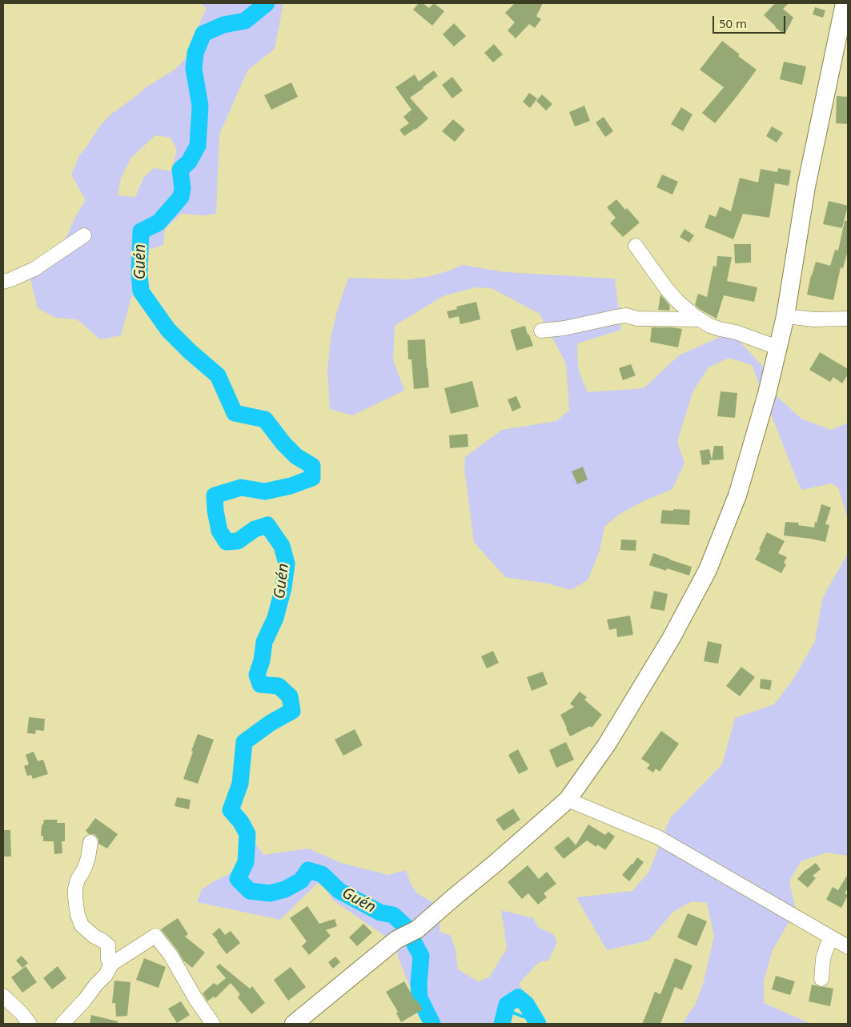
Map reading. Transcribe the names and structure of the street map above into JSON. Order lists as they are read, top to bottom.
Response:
{
  "water": ["Guén"],
  "scale_bar": "50 m"
}
